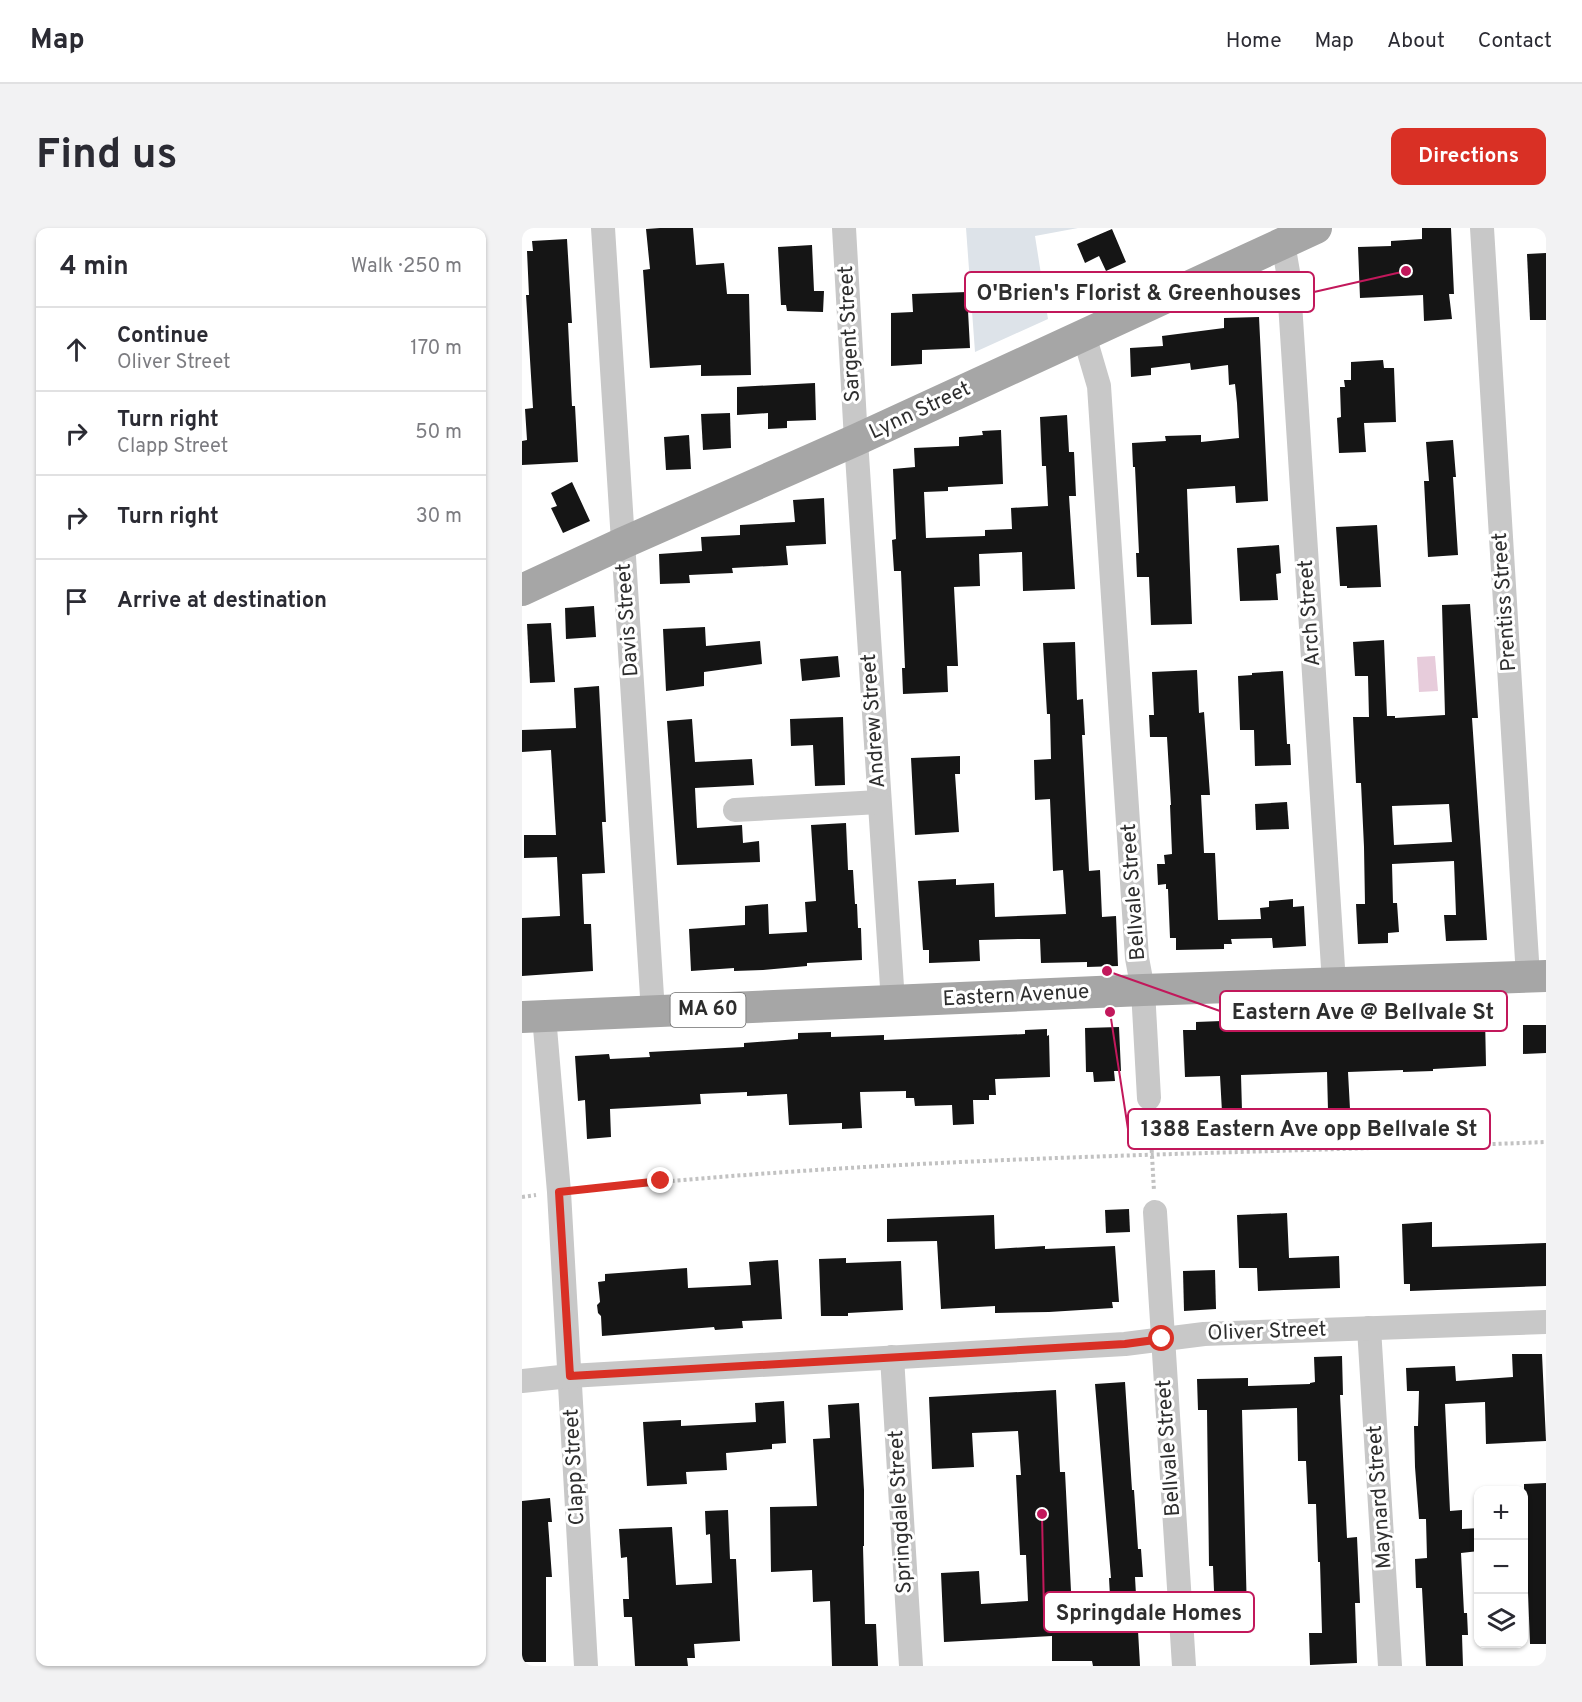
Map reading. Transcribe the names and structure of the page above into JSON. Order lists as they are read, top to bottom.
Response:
{
  "streets": {
    "main road": ["Lynn Street", "Eastern Avenue", "MA 60"],
    "street": [
      "Sargent Street",
      "Prentiss Street",
      "Arch Street",
      "Davis Street",
      "Andrew Street",
      "Bellvale Street",
      "Oliver Street",
      "Clapp Street",
      "Maynard Street",
      "Springdale Street"
    ]
  },
  "crossings": [
    ["Sargent Street", "Lynn Street"],
    ["Sargent Street", "Andrew Street"],
    ["Lynn Street", "Arch Street"],
    ["Lynn Street", "Davis Street"],
    ["Lynn Street", "Andrew Street"],
    ["Lynn Street", "Bellvale Street"],
    ["Prentiss Street", "Eastern Avenue"],
    ["Arch Street", "Eastern Avenue"],
    ["Davis Street", "Eastern Avenue"],
    ["Andrew Street", "Eastern Avenue"],
    ["Bellvale Street", "Eastern Avenue"],
    ["Bellvale Street", "Oliver Street"],
    ["Eastern Avenue", "Clapp Street"],
    ["Oliver Street", "Clapp Street"],
    ["Oliver Street", "Maynard Street"],
    ["Oliver Street", "Springdale Street"]
  ],
  "places": [
    "O'Brien's Florist & Greenhouses",
    "Eastern Ave @ Bellvale St",
    "1388 Eastern Ave opp Bellvale St",
    "Springdale Homes"
  ],
  "page": {
    "header": "Map",
    "nav": [
      "Home",
      "Map",
      "About",
      "Contact"
    ],
    "buttons": "Directions",
    "title": "Find us",
    "heading": ["4 min", "Walk · 250 m"],
    "list": [
      ["Continue", "Oliver Street", "170 m"],
      ["Turn right", "Clapp Street", "50 m"],
      ["Turn right", "30 m"],
      "Arrive at destination"
    ],
    "map_buttons": ["+", "−"]
  }
}
